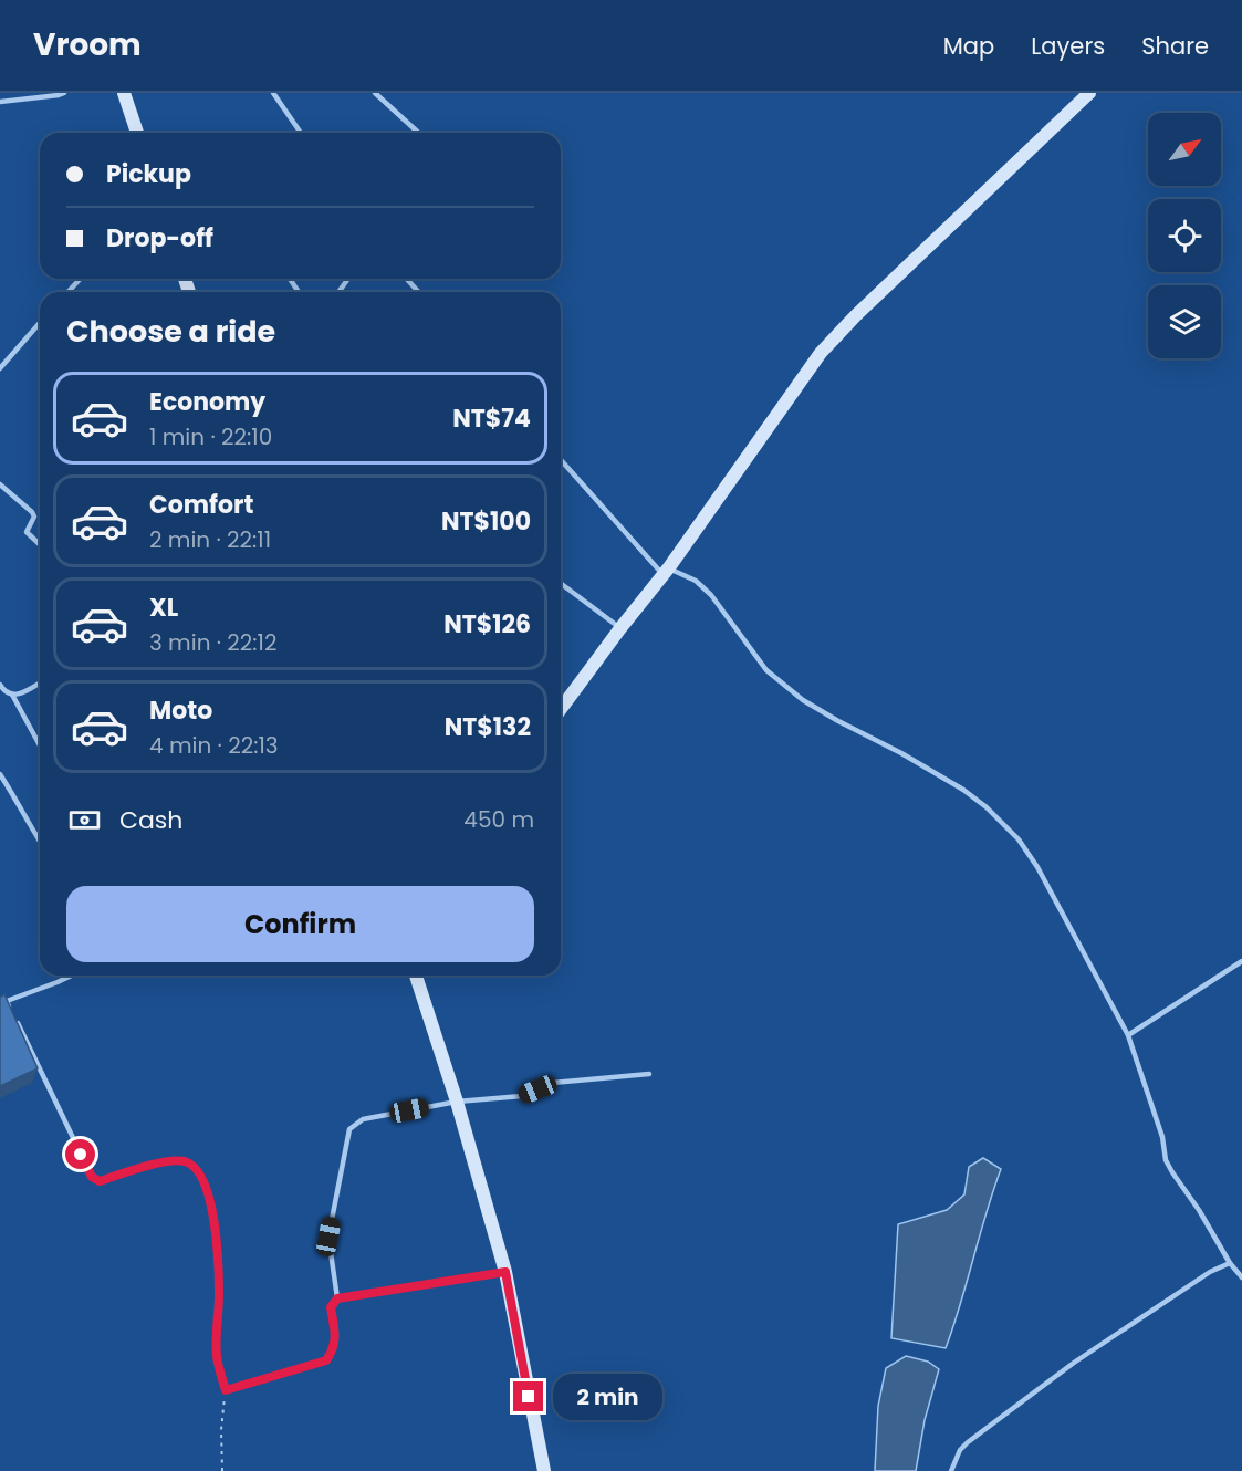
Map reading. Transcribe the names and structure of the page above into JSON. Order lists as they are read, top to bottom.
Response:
{
  "north": "top right",
  "page": {
    "header": "Vroom",
    "nav": ["Map", "Layers", "Share"],
    "banner": ["Pickup", "Drop-off"],
    "heading": "Choose a ride",
    "list": [
      {
        "name": "Economy",
        "note": "1 min · 22:10",
        "value": "NT$74"
      },
      {
        "name": "Comfort",
        "note": "2 min · 22:11",
        "value": "NT$100"
      },
      {
        "name": "XL",
        "note": "3 min · 22:12",
        "value": "NT$126"
      },
      {
        "name": "Moto",
        "note": "4 min · 22:13",
        "value": "NT$132"
      }
    ],
    "pay": ["Cash", "450 m"],
    "buttons": "Confirm",
    "bubble": "2 min"
  }
}
